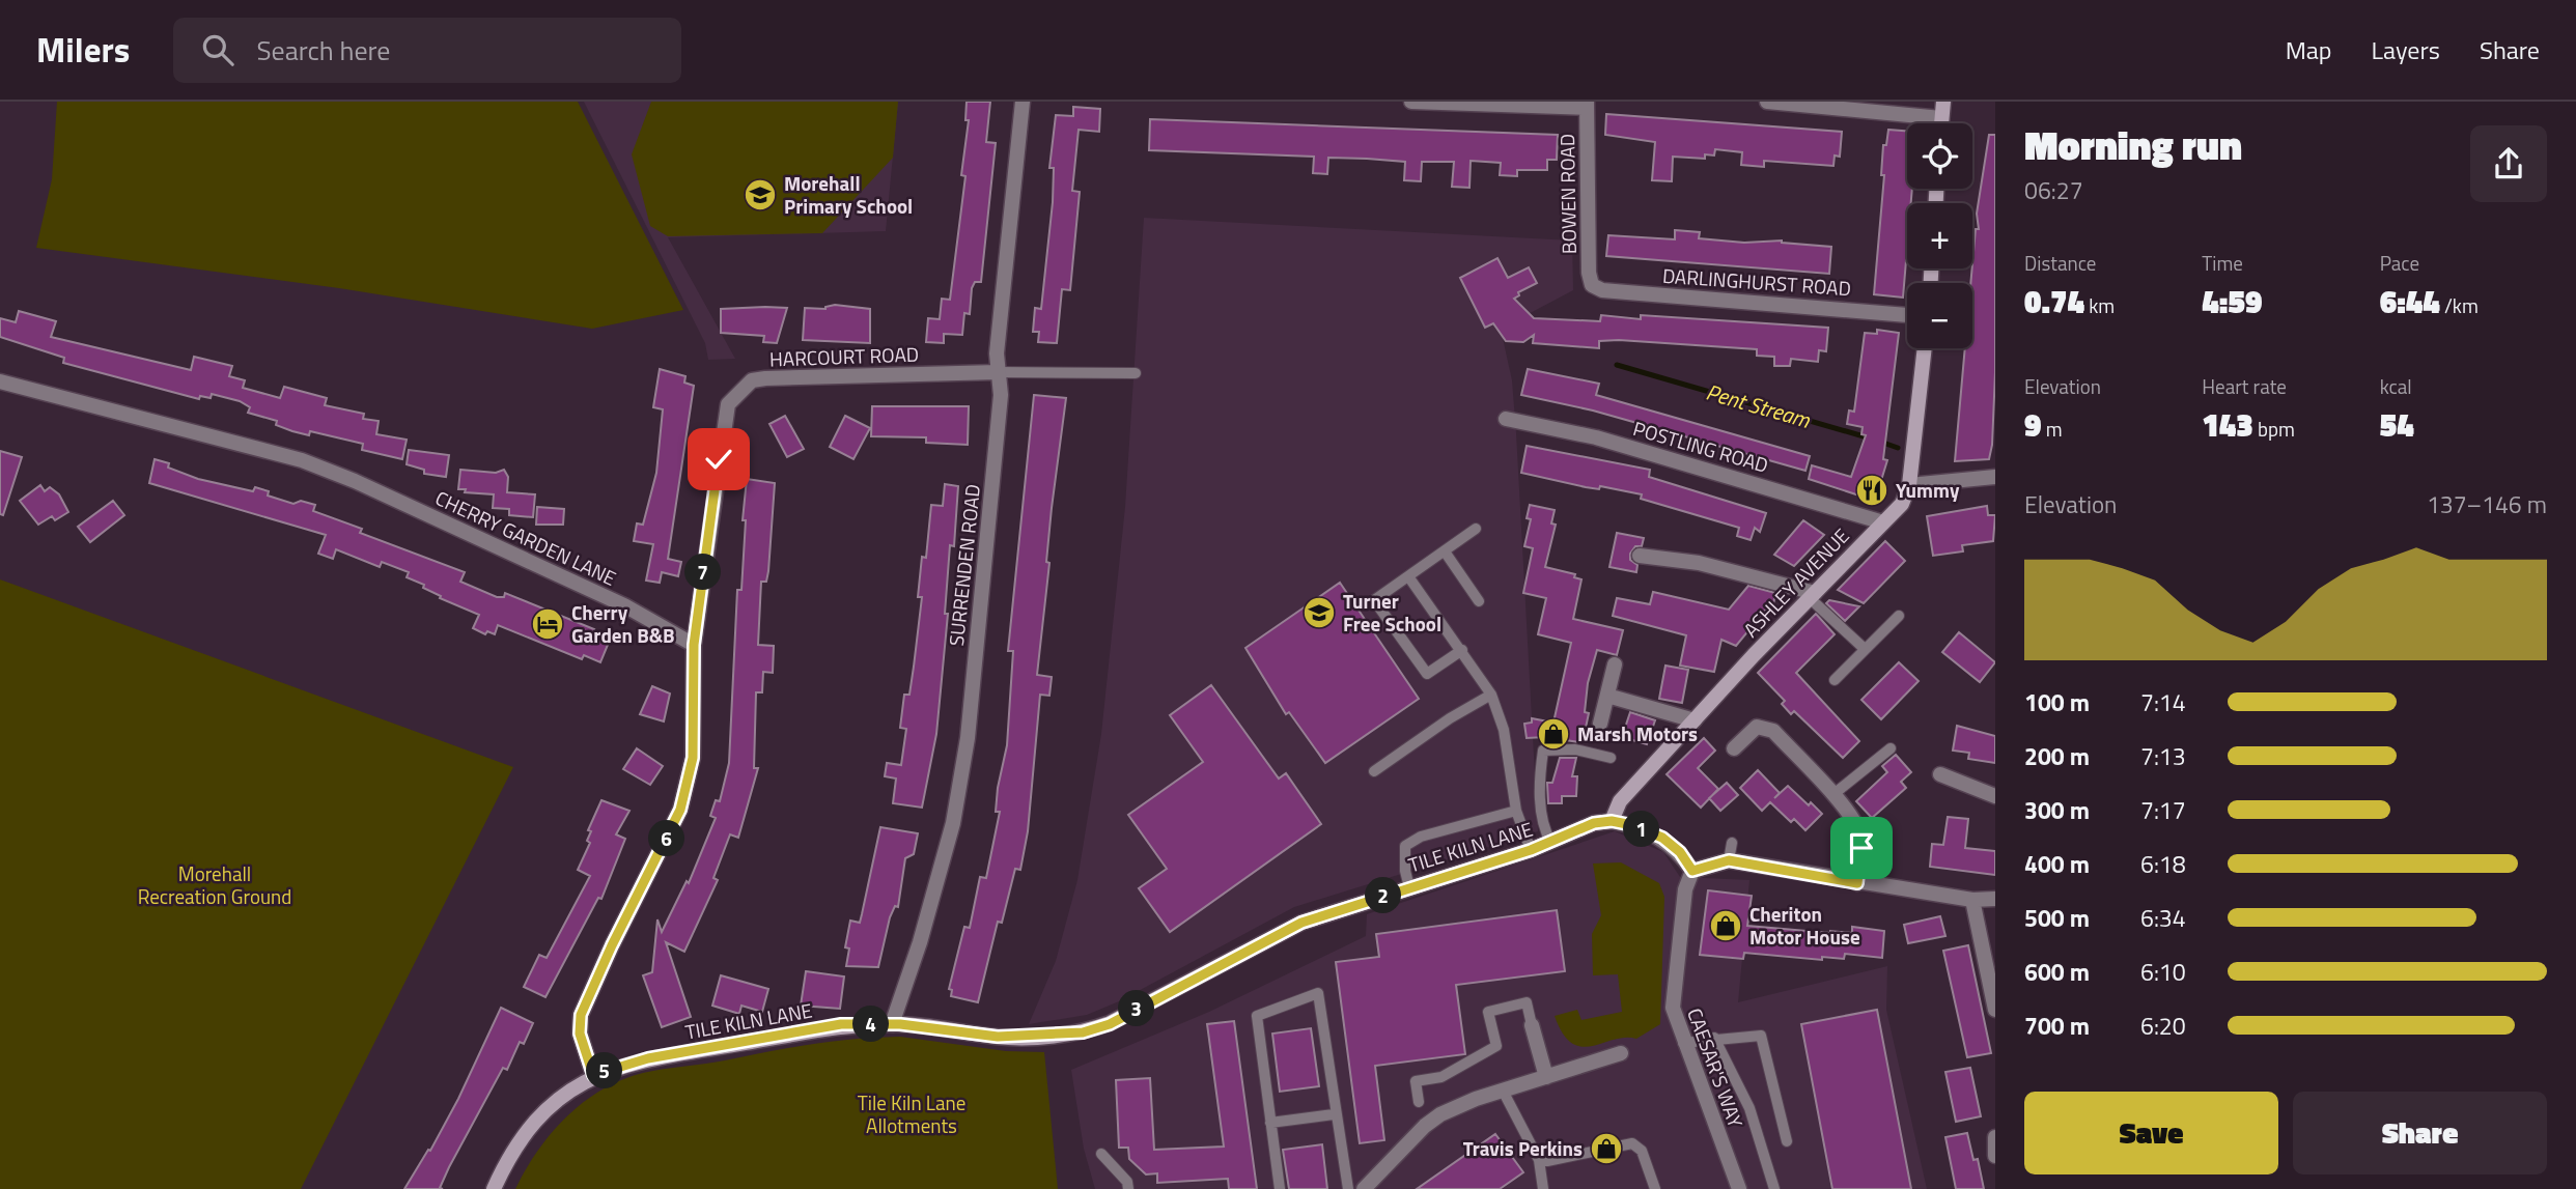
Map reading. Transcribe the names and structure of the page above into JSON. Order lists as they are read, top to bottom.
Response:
{
  "streets": {
    "street": [
      "BOWEN ROAD",
      "DARLINGHURST ROAD",
      "HARCOURT ROAD",
      "POSTLING ROAD",
      "CHERRY GARDEN LANE",
      "SURRENDEN ROAD",
      "ASHLEY AVENUE",
      "TILE KILN LANE",
      "CAESAR'S WAY"
    ]
  },
  "crossings": [
    ["BOWEN ROAD", "DARLINGHURST ROAD"],
    ["HARCOURT ROAD", "CHERRY GARDEN LANE"],
    ["HARCOURT ROAD", "SURRENDEN ROAD"],
    ["POSTLING ROAD", "ASHLEY AVENUE"],
    ["SURRENDEN ROAD", "TILE KILN LANE"],
    ["ASHLEY AVENUE", "TILE KILN LANE"]
  ],
  "water": ["Pent Stream"],
  "parks": ["Morehall Recreation Ground", "Tile Kiln Lane Allotments"],
  "places": {
    "school or university": ["Morehall Primary School", "Turner Free School"],
    "restaurant": ["Yummy"],
    "hotel": ["Cherry Garden B&B"],
    "shop": ["Marsh Motors", "Cheriton Motor House", "Travis Perkins"]
  },
  "page": {
    "header": "Milers",
    "search": "Search here",
    "nav": ["Map", "Layers", "Share"],
    "heading": ["Morning run", "06:27"],
    "map_buttons": ["+", "−"],
    "stats": [
      ["Distance", "0.74 km"],
      ["Time", "4:59"],
      ["Pace", "6:44 /km"],
      ["Elevation", "9 m"],
      ["Heart rate", "143 bpm"],
      ["kcal", "54"]
    ],
    "chart": ["Elevation", "137–146 m"],
    "pins": [
      "7",
      "1",
      "6",
      "2",
      "3",
      "4",
      "5"
    ],
    "list": [
      {
        "name": "100 m",
        "note": "7:14"
      },
      {
        "name": "200 m",
        "note": "7:13"
      },
      {
        "name": "300 m",
        "note": "7:17"
      },
      {
        "name": "400 m",
        "note": "6:18"
      },
      {
        "name": "500 m",
        "note": "6:34"
      },
      {
        "name": "600 m",
        "note": "6:10"
      },
      {
        "name": "700 m",
        "note": "6:20"
      }
    ],
    "buttons": ["Save", "Share"]
  }
}
